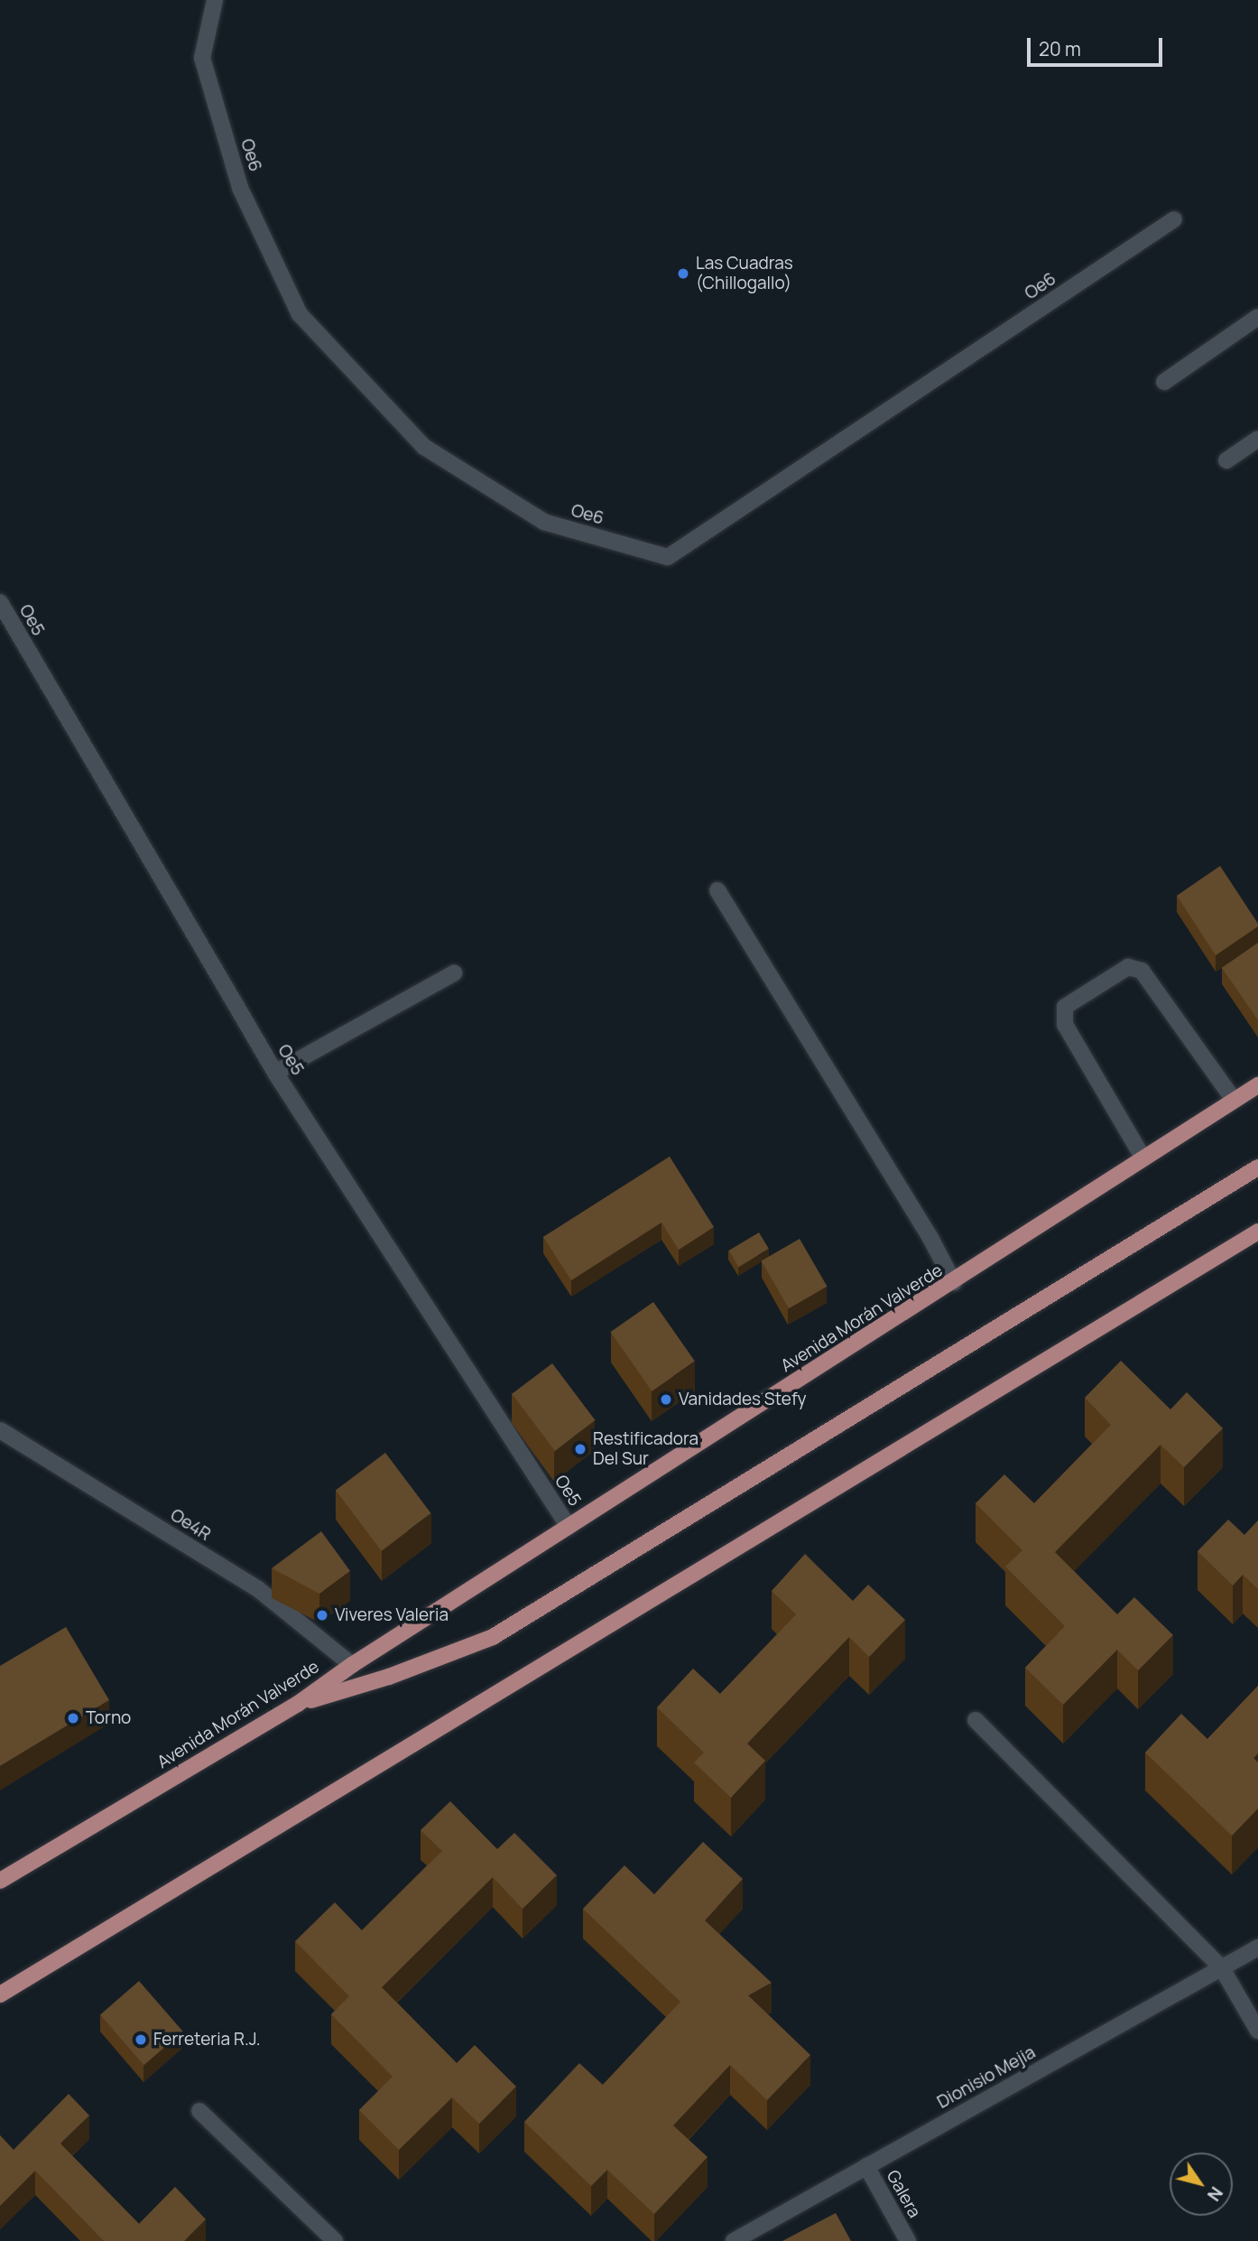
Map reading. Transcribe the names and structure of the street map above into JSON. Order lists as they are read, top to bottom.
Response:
{
  "streets": {
    "main road": ["Avenida Morán Valverde"],
    "street": [
      "Oe6",
      "Oe5",
      "Oe4R",
      "Dionisio Mejia",
      "Galera"
    ]
  },
  "crossings": [
    ["Oe5", "Avenida Morán Valverde"],
    ["Avenida Morán Valverde", "Oe4R"],
    ["Dionisio Mejia", "Galera"]
  ],
  "places": [
    "Las Cuadras (Chillogallo)",
    "Vanidades Stefy",
    "Restificadora Del Sur",
    "Viveres Valeria",
    "Torno",
    "Ferreteria R.J."
  ],
  "scale_bar": "20 m",
  "north": "bottom right"
}
